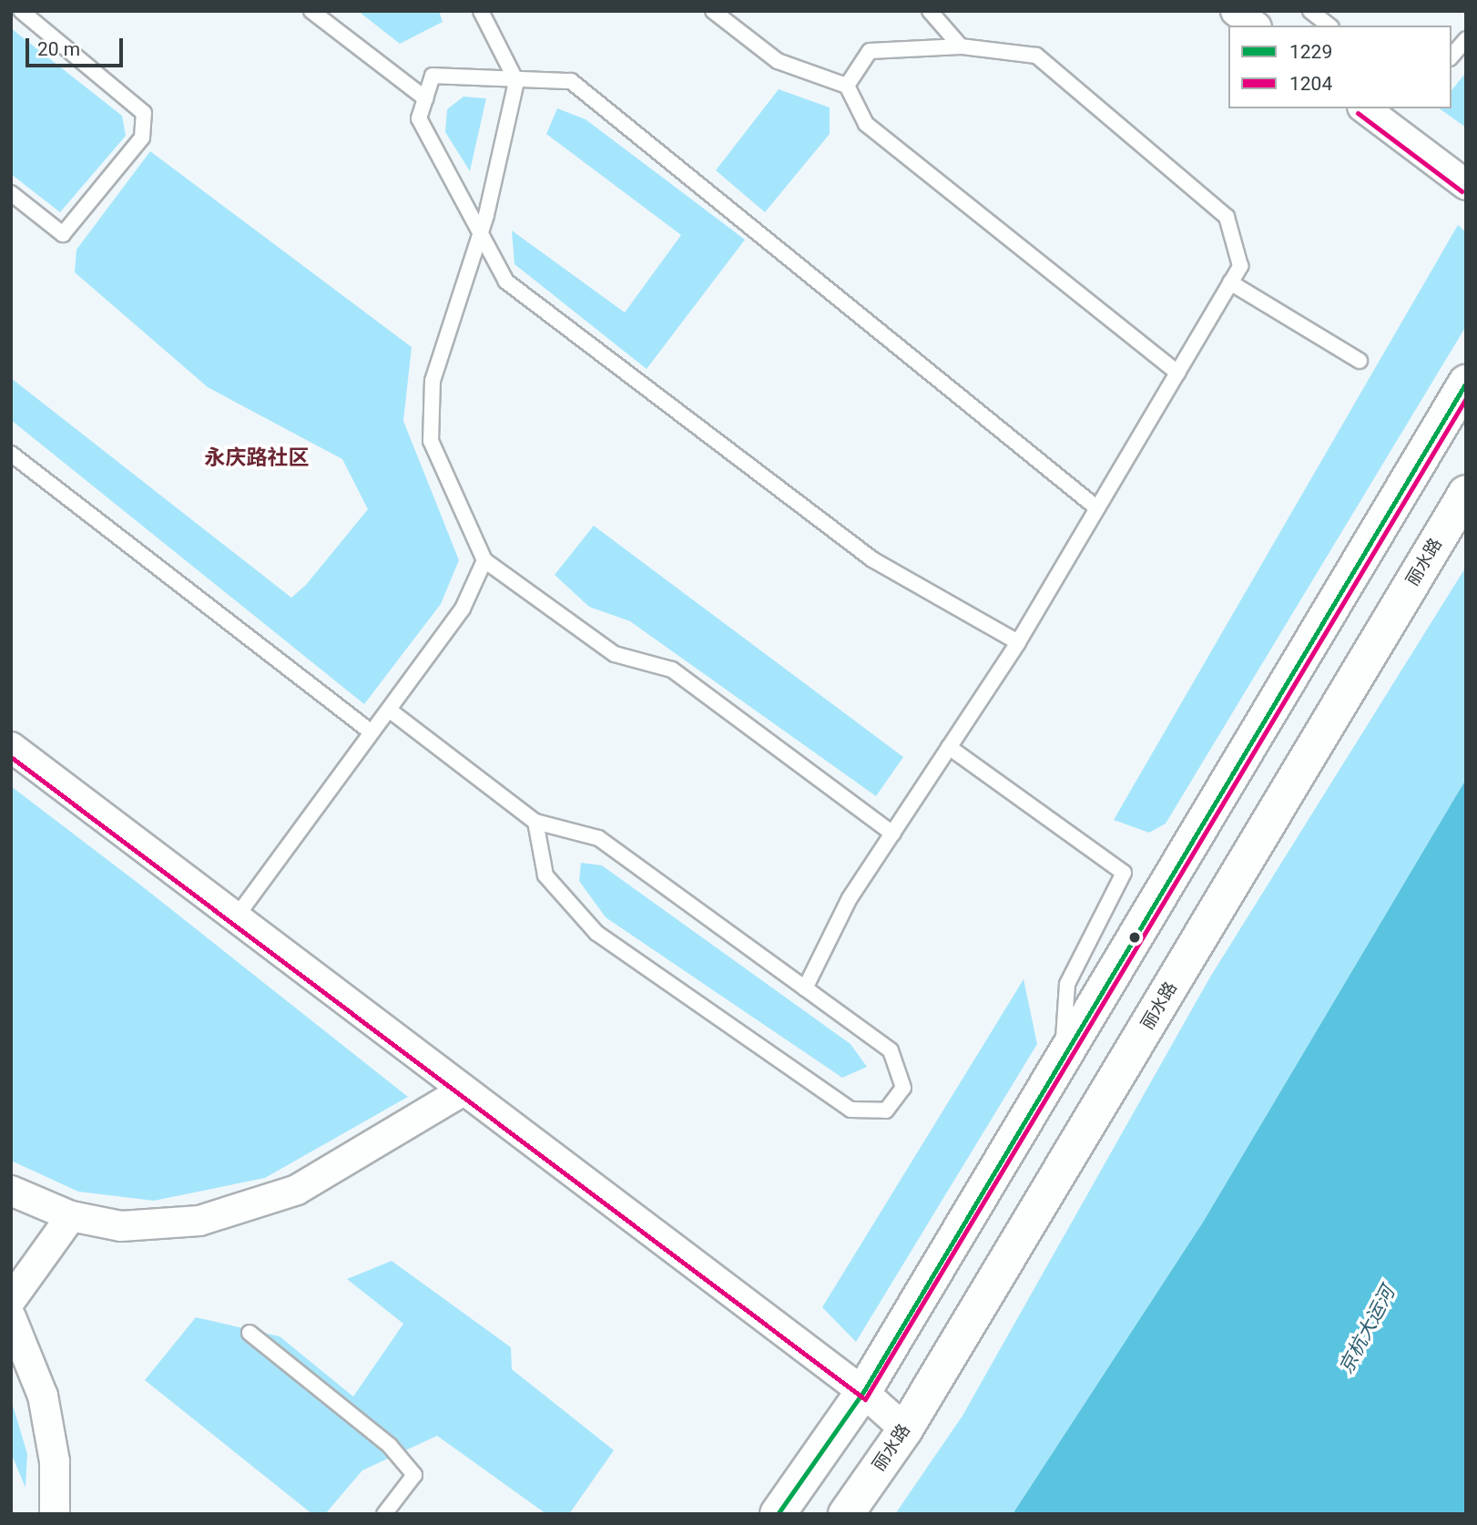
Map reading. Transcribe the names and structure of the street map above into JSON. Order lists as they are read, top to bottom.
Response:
{
  "streets": {
    "main road": ["丽水路"]
  },
  "districts": ["永庆路社区"],
  "water": ["京杭大运河"],
  "lines": ["transit line 1204", "transit line 1229"],
  "legend": ["1229", "1204"],
  "scale_bar": "20 m"
}
